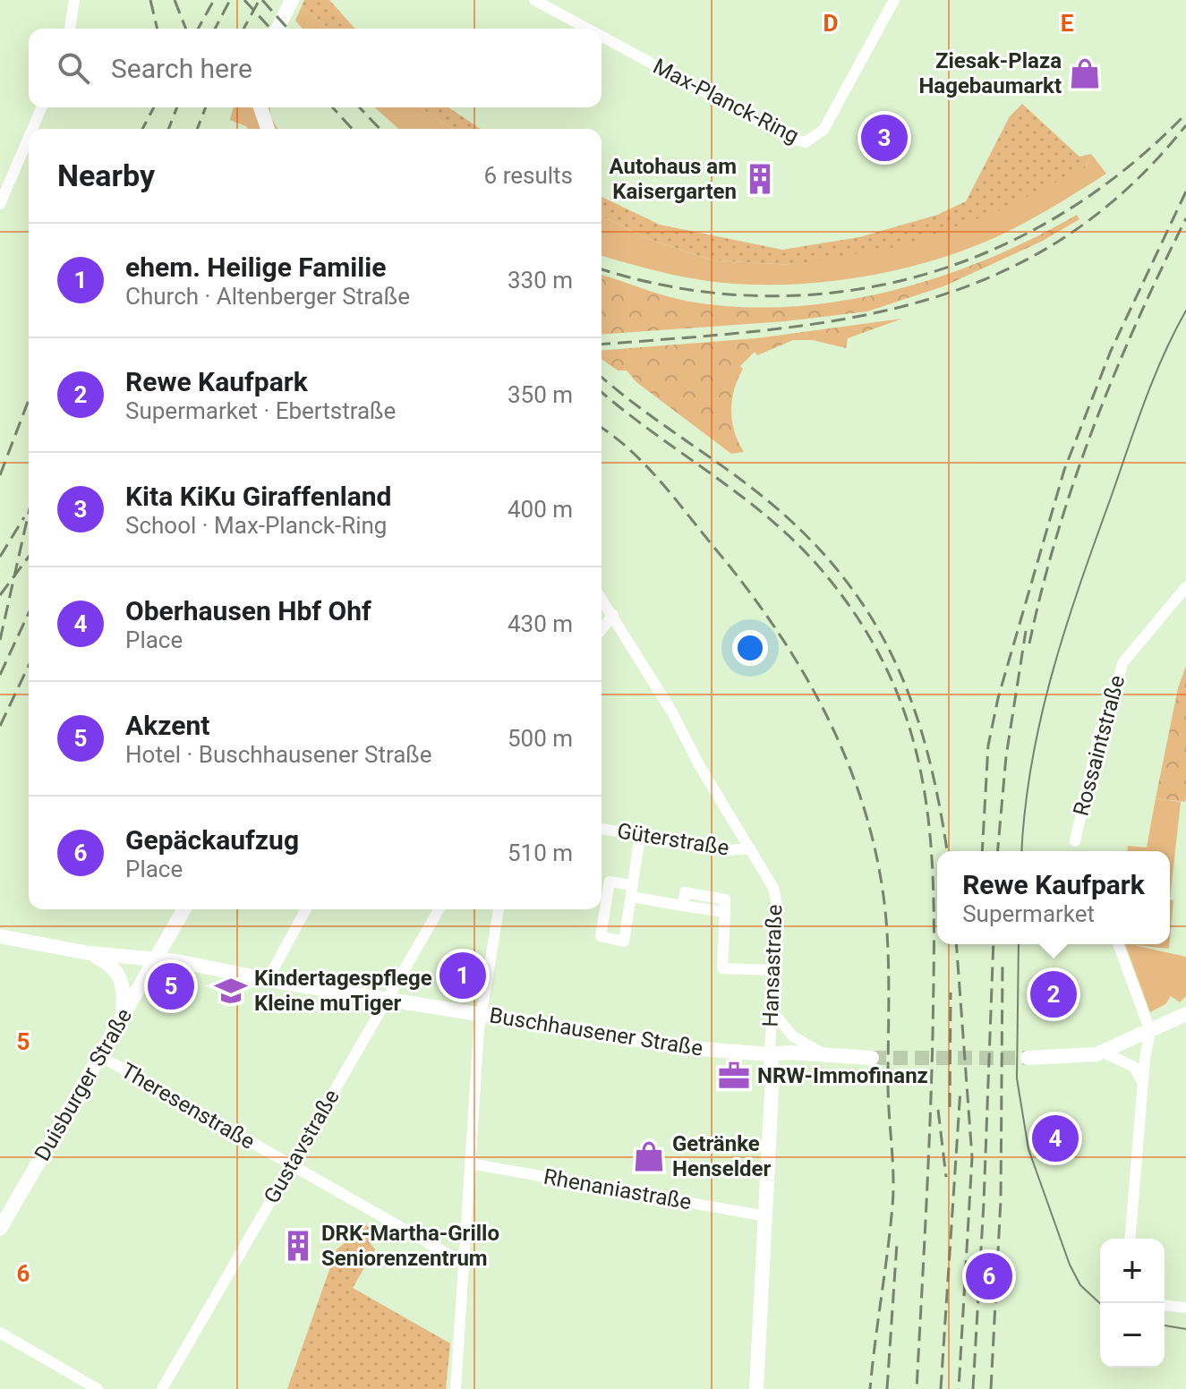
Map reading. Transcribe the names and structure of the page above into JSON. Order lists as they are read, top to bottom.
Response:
{
  "streets": {
    "main road": ["Hansastraße", "Buschhausener Straße", "Duisburger Straße"],
    "street": [
      "Max-Planck-Ring",
      "Rossaintstraße",
      "Güterstraße",
      "Theresenstraße",
      "Gustavstraße",
      "Rhenaniastraße"
    ]
  },
  "crossings": [
    ["Güterstraße", "Hansastraße"],
    ["Hansastraße", "Buschhausener Straße"],
    ["Hansastraße", "Rhenaniastraße"],
    ["Buschhausener Straße", "Duisburger Straße"],
    ["Buschhausener Straße", "Gustavstraße"],
    ["Duisburger Straße", "Theresenstraße"],
    ["Theresenstraße", "Gustavstraße"]
  ],
  "places": {
    "shop": ["Ziesak-Plaza Hagebaumarkt", "Getränke Henselder"],
    "building": ["Autohaus am Kaisergarten", "DRK-Martha-Grillo Seniorenzentrum"],
    "school or university": ["Kindertagespflege Kleine muTiger"],
    "office": ["NRW-Immofinanz"]
  },
  "page": {
    "search": "Search here",
    "pins": [
      "3",
      "1",
      "5",
      "2",
      "4",
      "6"
    ],
    "heading": ["Nearby", "6 results"],
    "list": [
      {
        "mark": "1",
        "name": "ehem. Heilige Familie",
        "note": "Church · Altenberger Straße",
        "value": "330 m"
      },
      {
        "mark": "2",
        "name": "Rewe Kaufpark",
        "note": "Supermarket · Ebertstraße",
        "value": "350 m"
      },
      {
        "mark": "3",
        "name": "Kita KiKu Giraffenland",
        "note": "School · Max-Planck-Ring",
        "value": "400 m"
      },
      {
        "mark": "4",
        "name": "Oberhausen Hbf Ohf",
        "note": "Place",
        "value": "430 m"
      },
      {
        "mark": "5",
        "name": "Akzent",
        "note": "Hotel · Buschhausener Straße",
        "value": "500 m"
      },
      {
        "mark": "6",
        "name": "Gepäckaufzug",
        "note": "Place",
        "value": "510 m"
      }
    ],
    "popup": ["Rewe Kaufpark", "Supermarket"],
    "map_buttons": ["+", "−"]
  },
  "grid": {
    "columns": ["D", "E"],
    "rows": ["5", "6"]
  }
}
